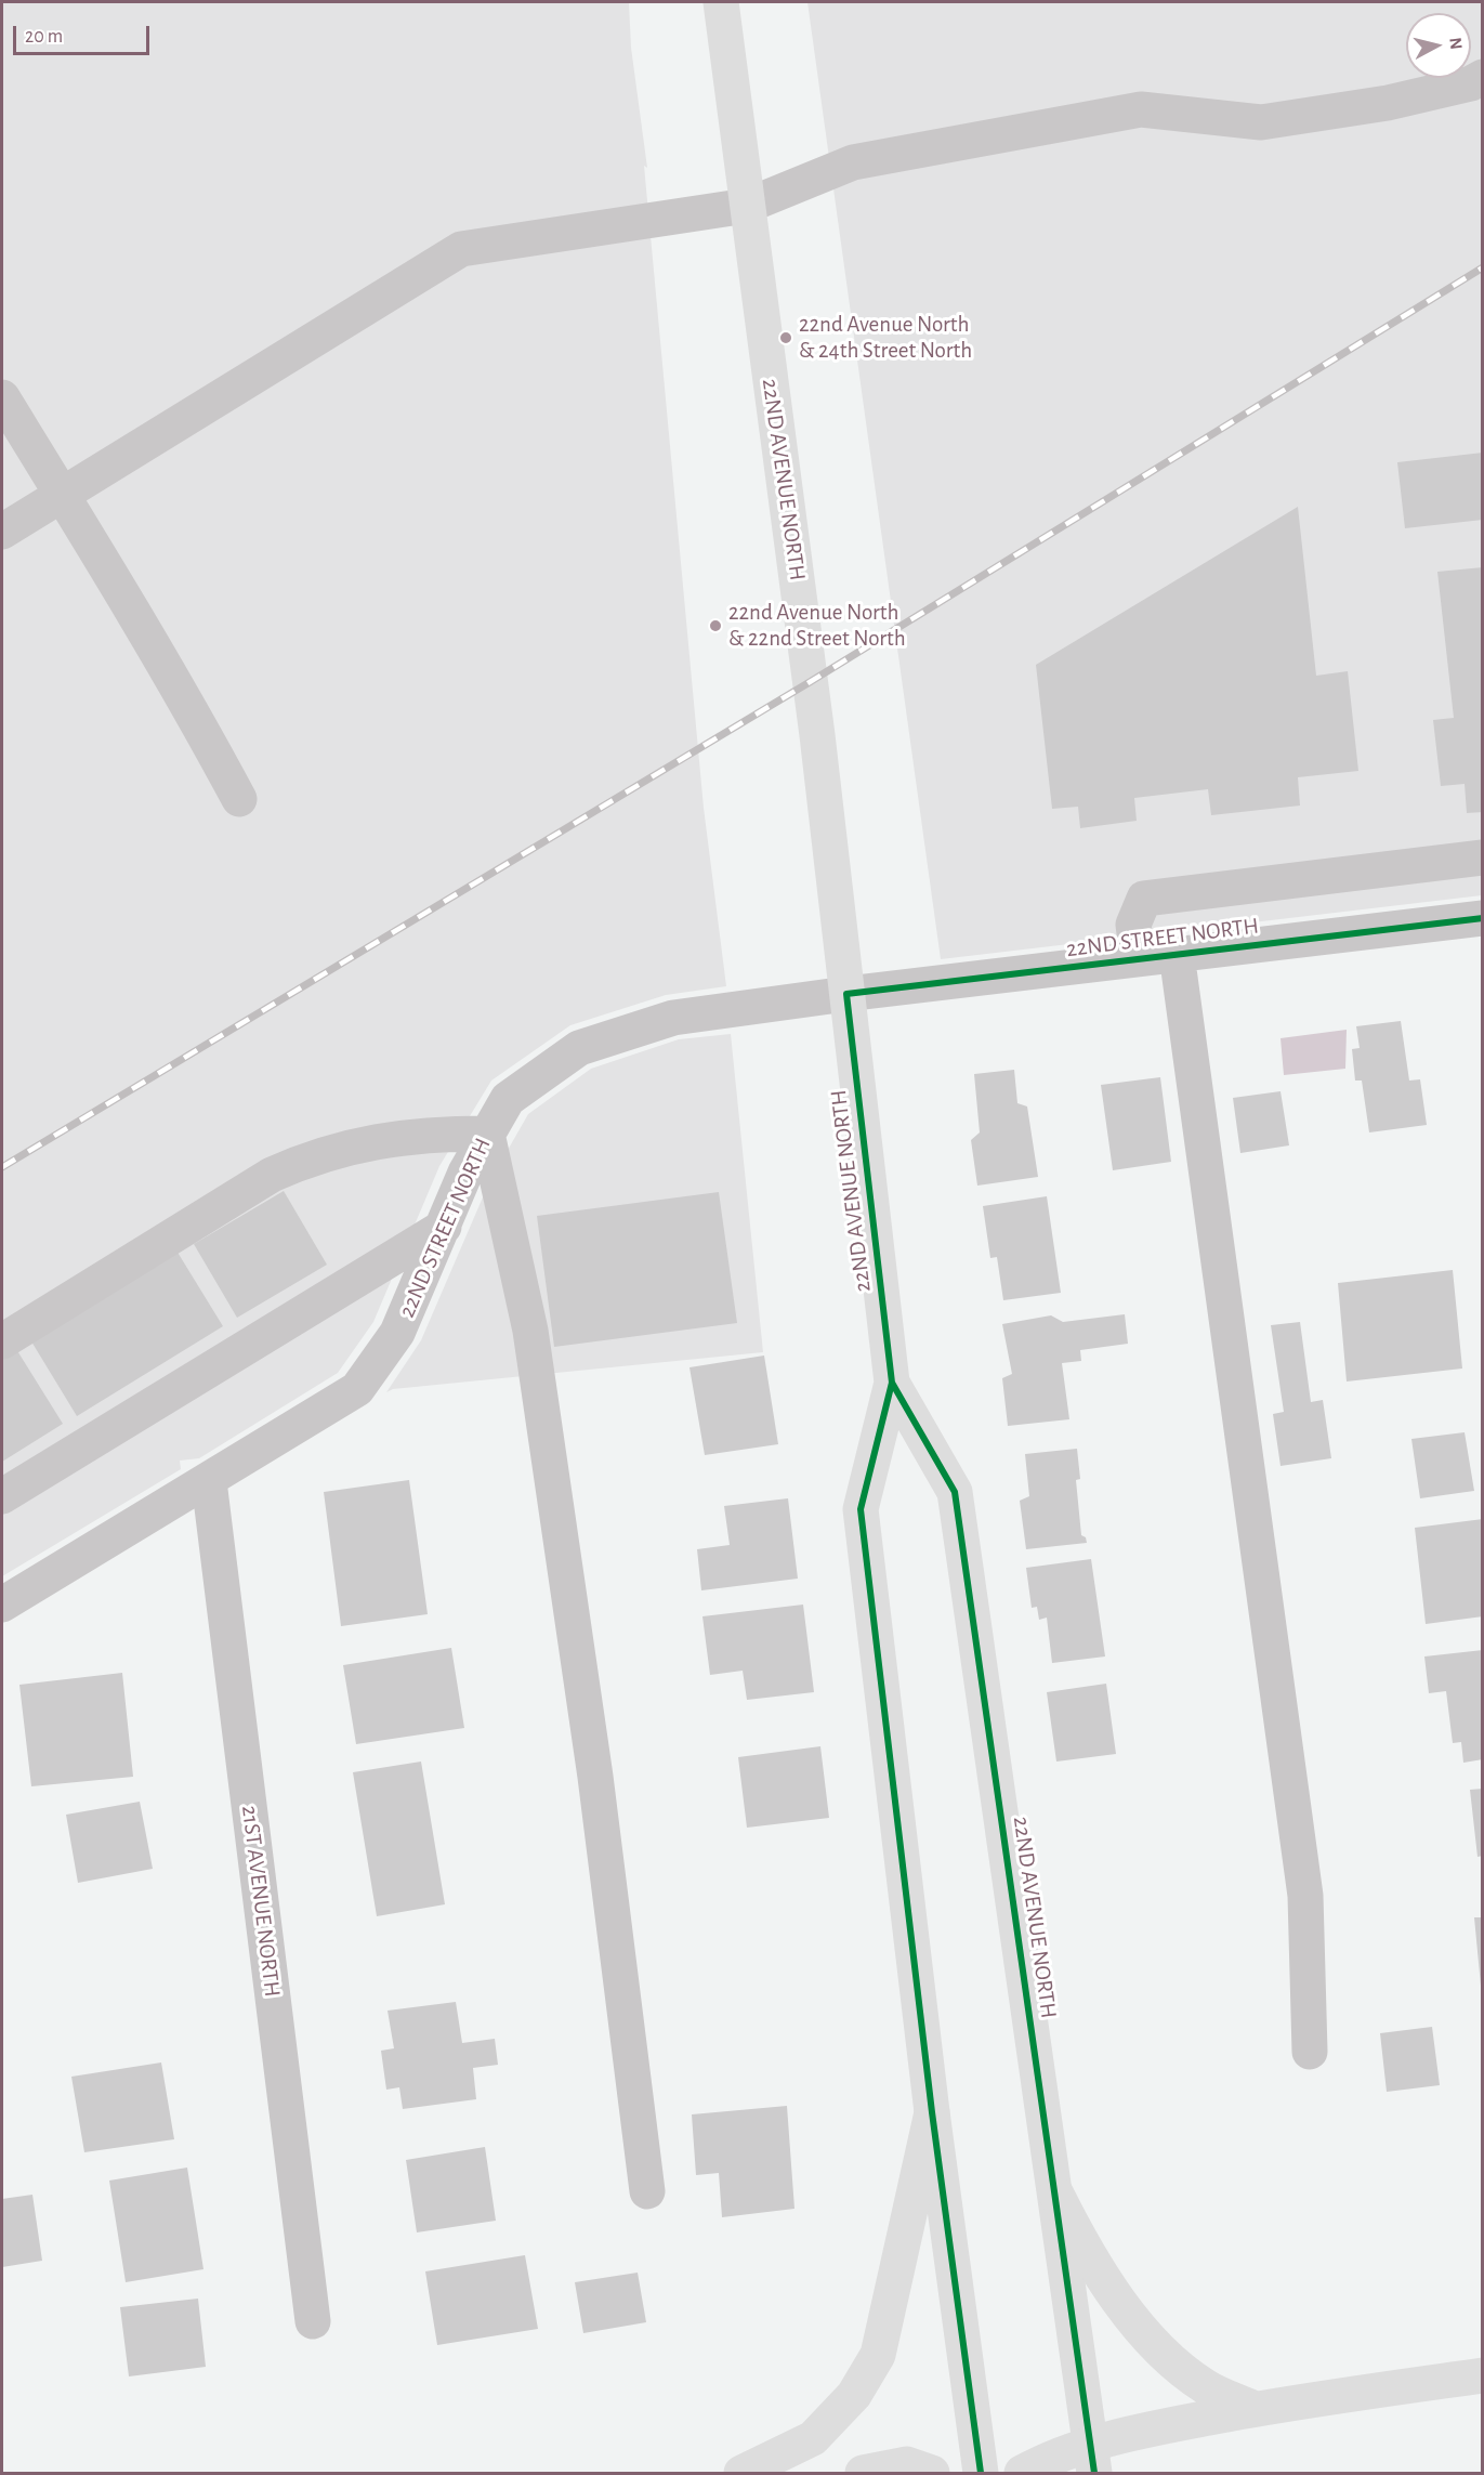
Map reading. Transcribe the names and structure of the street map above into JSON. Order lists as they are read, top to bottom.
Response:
{
  "streets": {
    "main road": ["22ND AVENUE NORTH"],
    "street": ["22ND STREET NORTH", "21ST AVENUE NORTH"]
  },
  "crossings": [
    ["22ND AVENUE NORTH", "22ND STREET NORTH"],
    ["22ND STREET NORTH", "21ST AVENUE NORTH"]
  ],
  "places": ["22nd Avenue North & 24th Street North", "22nd Avenue North & 22nd Street North"],
  "scale_bar": "20 m",
  "north": "right"
}
